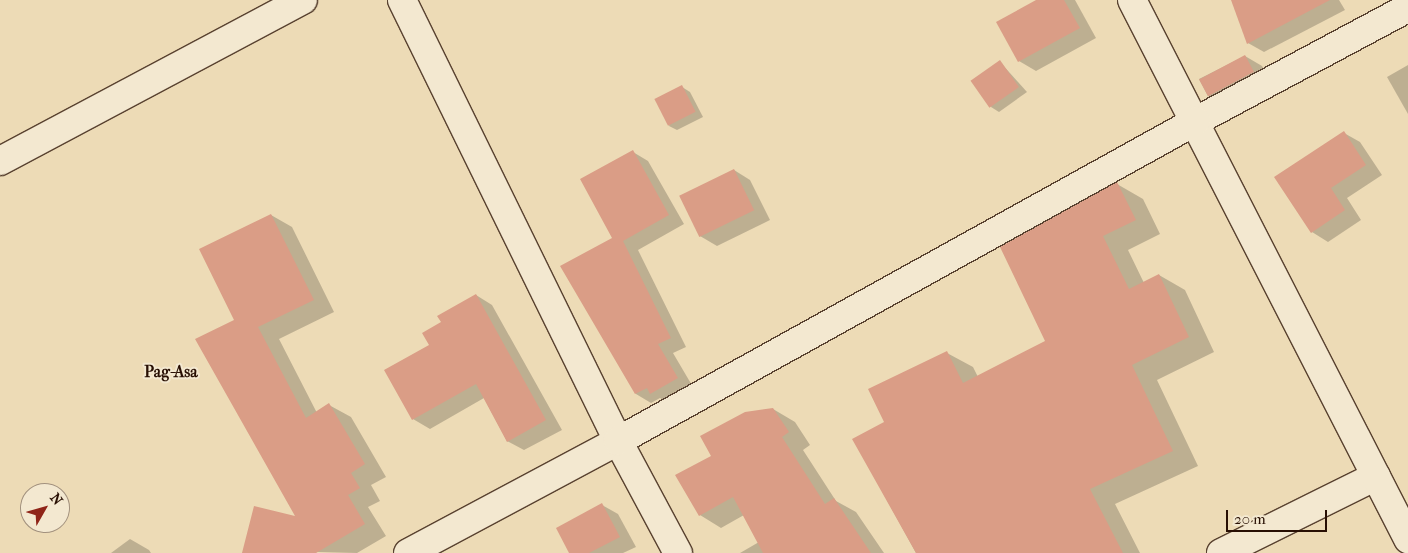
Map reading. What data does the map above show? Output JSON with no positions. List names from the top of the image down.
{
  "districts": ["Pag-Asa"],
  "scale_bar": "20 m",
  "north": "top right"
}
